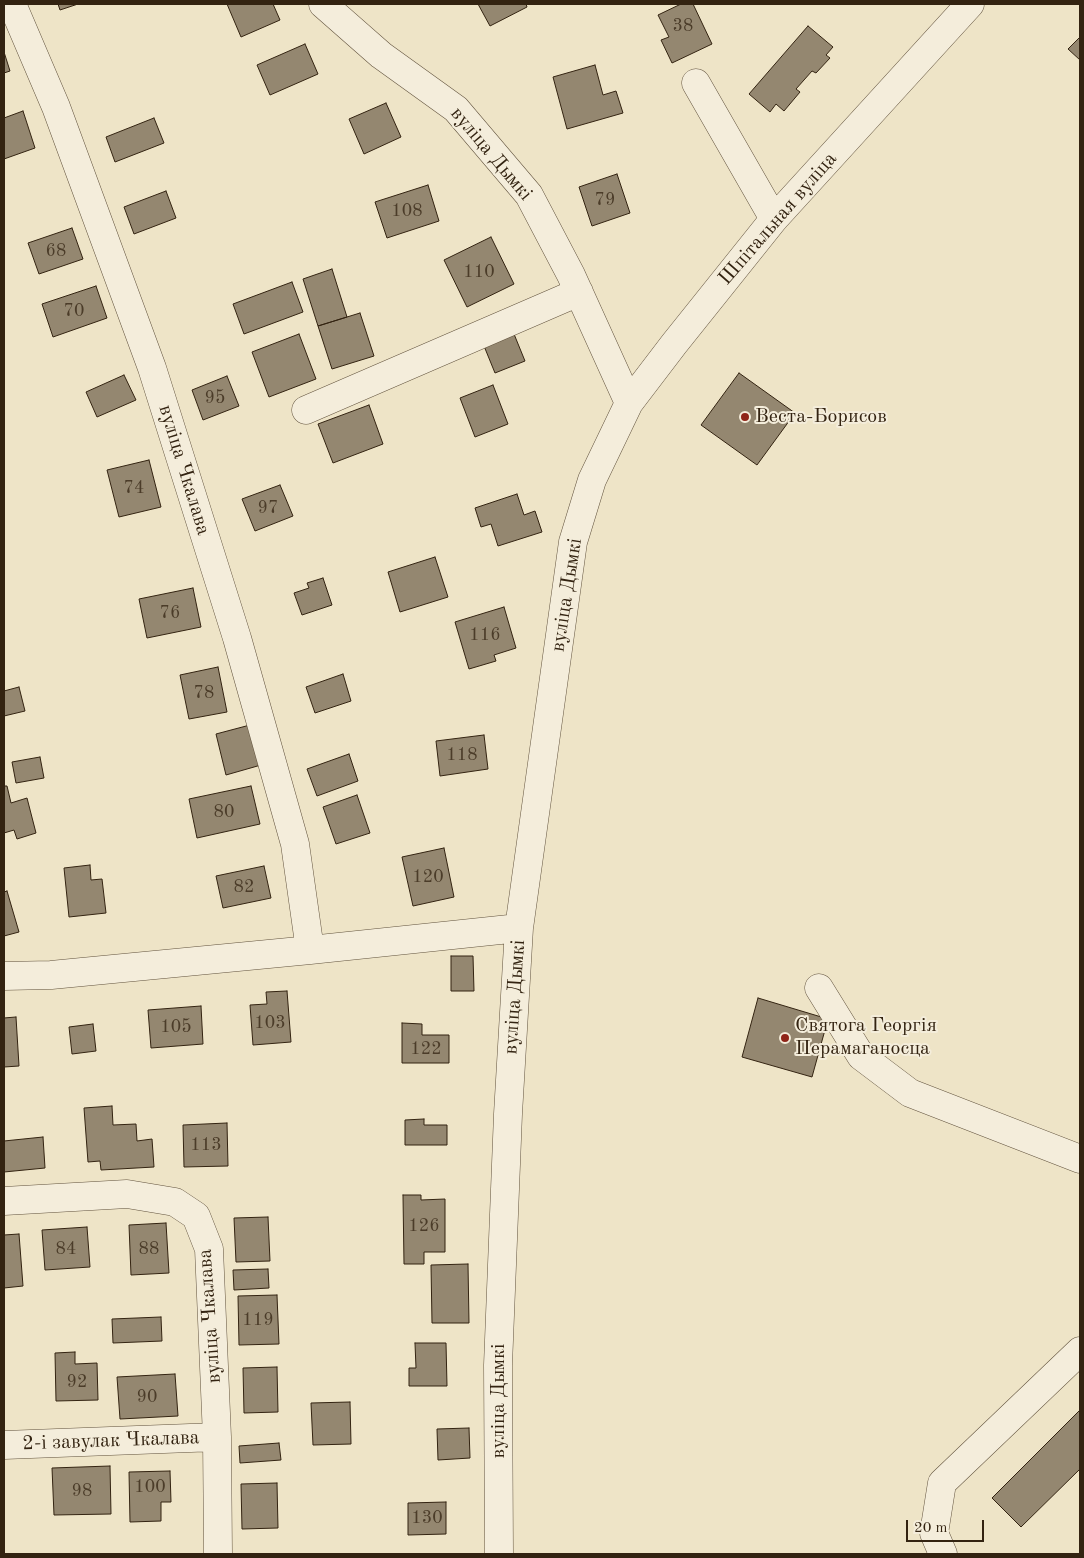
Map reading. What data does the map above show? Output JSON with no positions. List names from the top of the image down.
{
  "streets": {
    "street": [
      "вуліца Дымкі",
      "Шпітальная вуліца",
      "вуліца Чкалава",
      "2-і завулак Чкалава"
    ]
  },
  "crossings": [
    ["вуліца Дымкі", "Шпітальная вуліца"],
    ["вуліца Чкалава", "2-і завулак Чкалава"]
  ],
  "places": ["Веста-Борисов", "Святога Георгія Перамаганосца"],
  "house_numbers": [
    "38",
    "79",
    "108",
    "68",
    "110",
    "70",
    "95",
    "74",
    "97",
    "76",
    "116",
    "78",
    "118",
    "80",
    "120",
    "82",
    "103",
    "105",
    "122",
    "113",
    "126",
    "84",
    "88",
    "119",
    "92",
    "90",
    "100",
    "98",
    "130"
  ],
  "scale_bar": "20 m"
}
